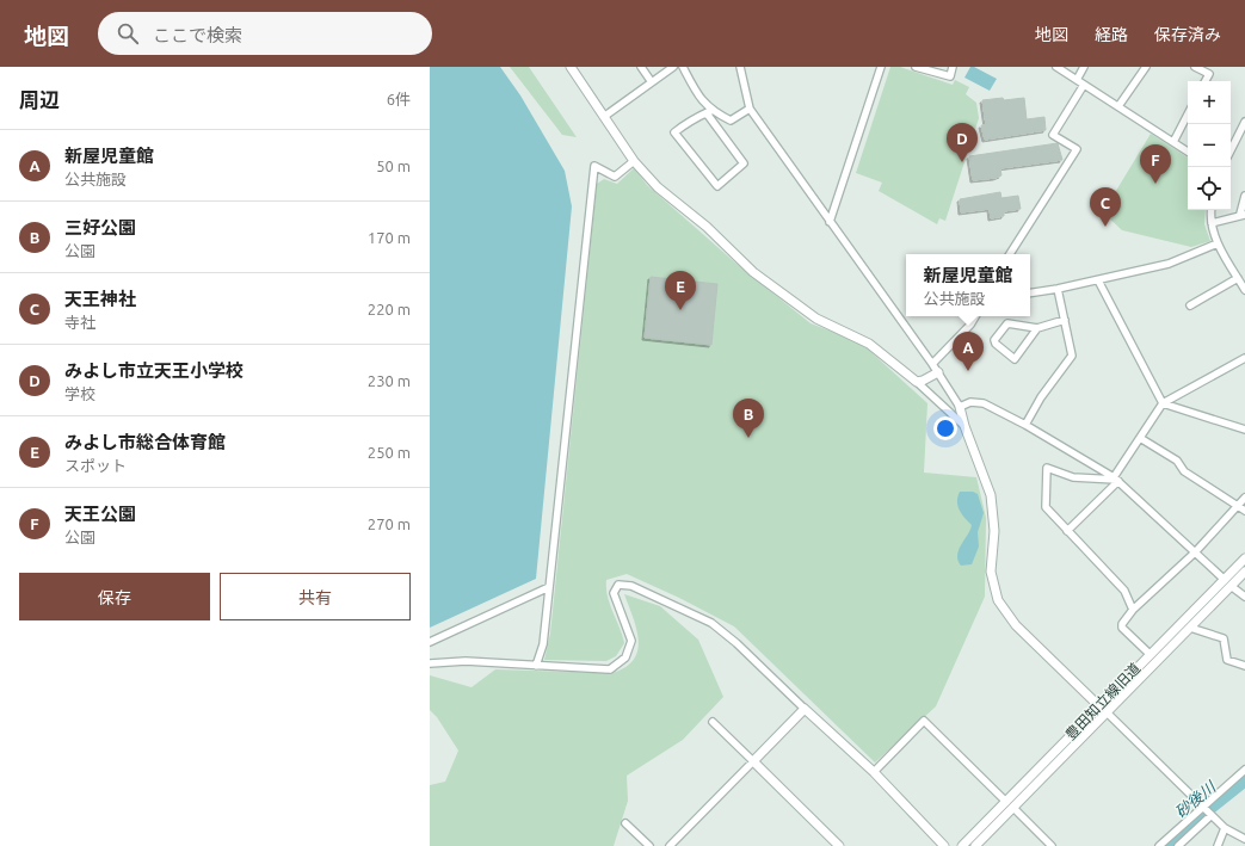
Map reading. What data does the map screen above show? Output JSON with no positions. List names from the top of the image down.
{
  "streets": {
    "street": ["豊田知立線旧道"]
  },
  "water": ["砂後川"],
  "page": {
    "header": "地図",
    "search": "ここで検索",
    "nav": ["地図", "経路", "保存済み"],
    "heading": ["周辺", "6件"],
    "map_buttons": ["+", "−"],
    "pins": [
      "D",
      "F",
      "C",
      "E",
      "A",
      "B"
    ],
    "list": [
      {
        "mark": "A",
        "name": "新屋児童館",
        "note": "公共施設",
        "value": "50 m"
      },
      {
        "mark": "B",
        "name": "三好公園",
        "note": "公園",
        "value": "170 m"
      },
      {
        "mark": "C",
        "name": "天王神社",
        "note": "寺社",
        "value": "220 m"
      },
      {
        "mark": "D",
        "name": "みよし市立天王小学校",
        "note": "学校",
        "value": "230 m"
      },
      {
        "mark": "E",
        "name": "みよし市総合体育館",
        "note": "スポット",
        "value": "250 m"
      },
      {
        "mark": "F",
        "name": "天王公園",
        "note": "公園",
        "value": "270 m"
      }
    ],
    "popup": ["新屋児童館", "公共施設"],
    "buttons": ["保存", "共有"]
  }
}
